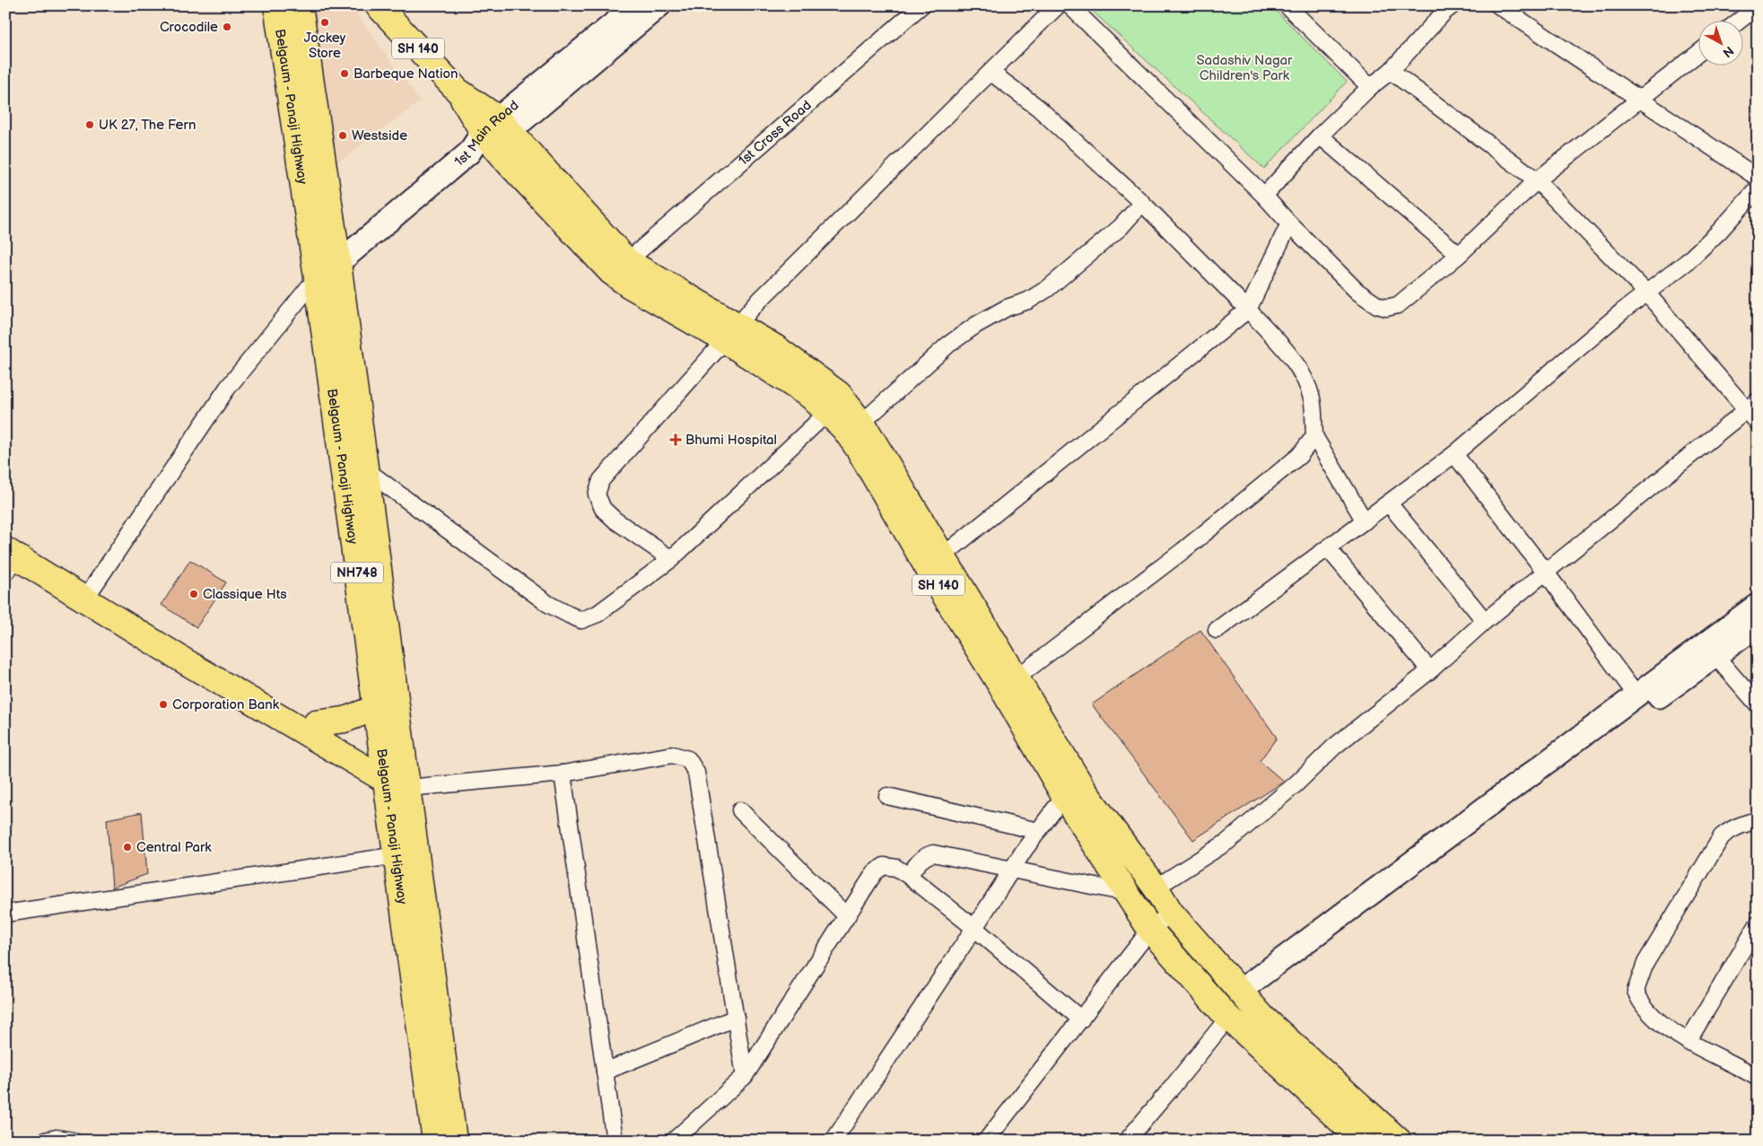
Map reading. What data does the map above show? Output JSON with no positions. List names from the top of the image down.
{
  "streets": {
    "main road": ["SH 140", "Belgaum - Panaji Highway", "NH748"],
    "street": ["1st Main Road", "1st Cross Road"]
  },
  "crossings": [
    ["SH 140", "1st Main Road"],
    ["SH 140", "1st Cross Road"],
    ["Belgaum - Panaji Highway", "1st Main Road"]
  ],
  "parks": ["Sadashiv Nagar Children's Park"],
  "places": {
    "other": [
      "Jockey Store",
      "Crocodile",
      "Barbeque Nation",
      "UK 27, The Fern",
      "Westside",
      "Classique Hts",
      "Corporation Bank",
      "Central Park"
    ],
    "health": ["Bhumi Hospital"]
  },
  "north": "bottom right"
}
